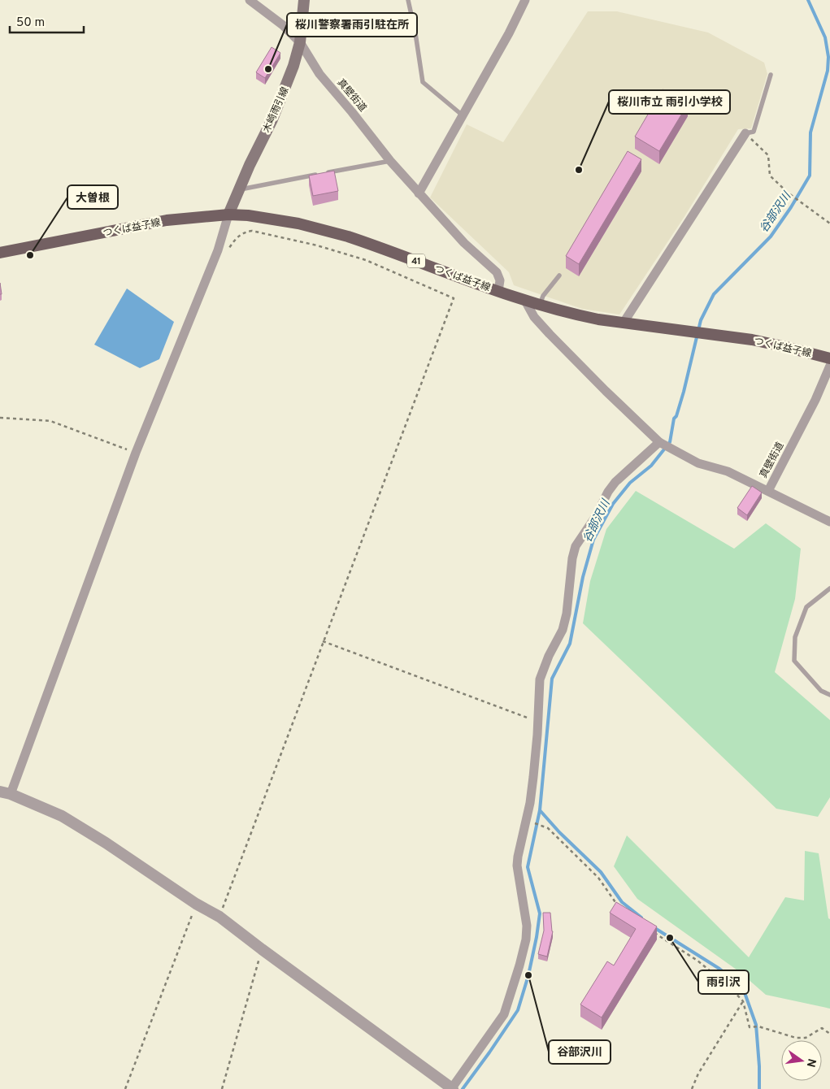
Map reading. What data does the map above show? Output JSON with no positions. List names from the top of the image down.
{
  "streets": {
    "main road": ["木崎雨引線", "つくば益子線", "41"],
    "street": ["真壁街道"]
  },
  "crossings": [
    ["真壁街道", "木崎雨引線"],
    ["木崎雨引線", "つくば益子線"]
  ],
  "water": ["谷部沢川"],
  "places": [
    "桜川警察署雨引駐在所",
    "桜川市立 雨引小学校",
    "大曽根",
    "雨引沢",
    "谷部沢川"
  ],
  "scale_bar": "50 m",
  "north": "right"
}
